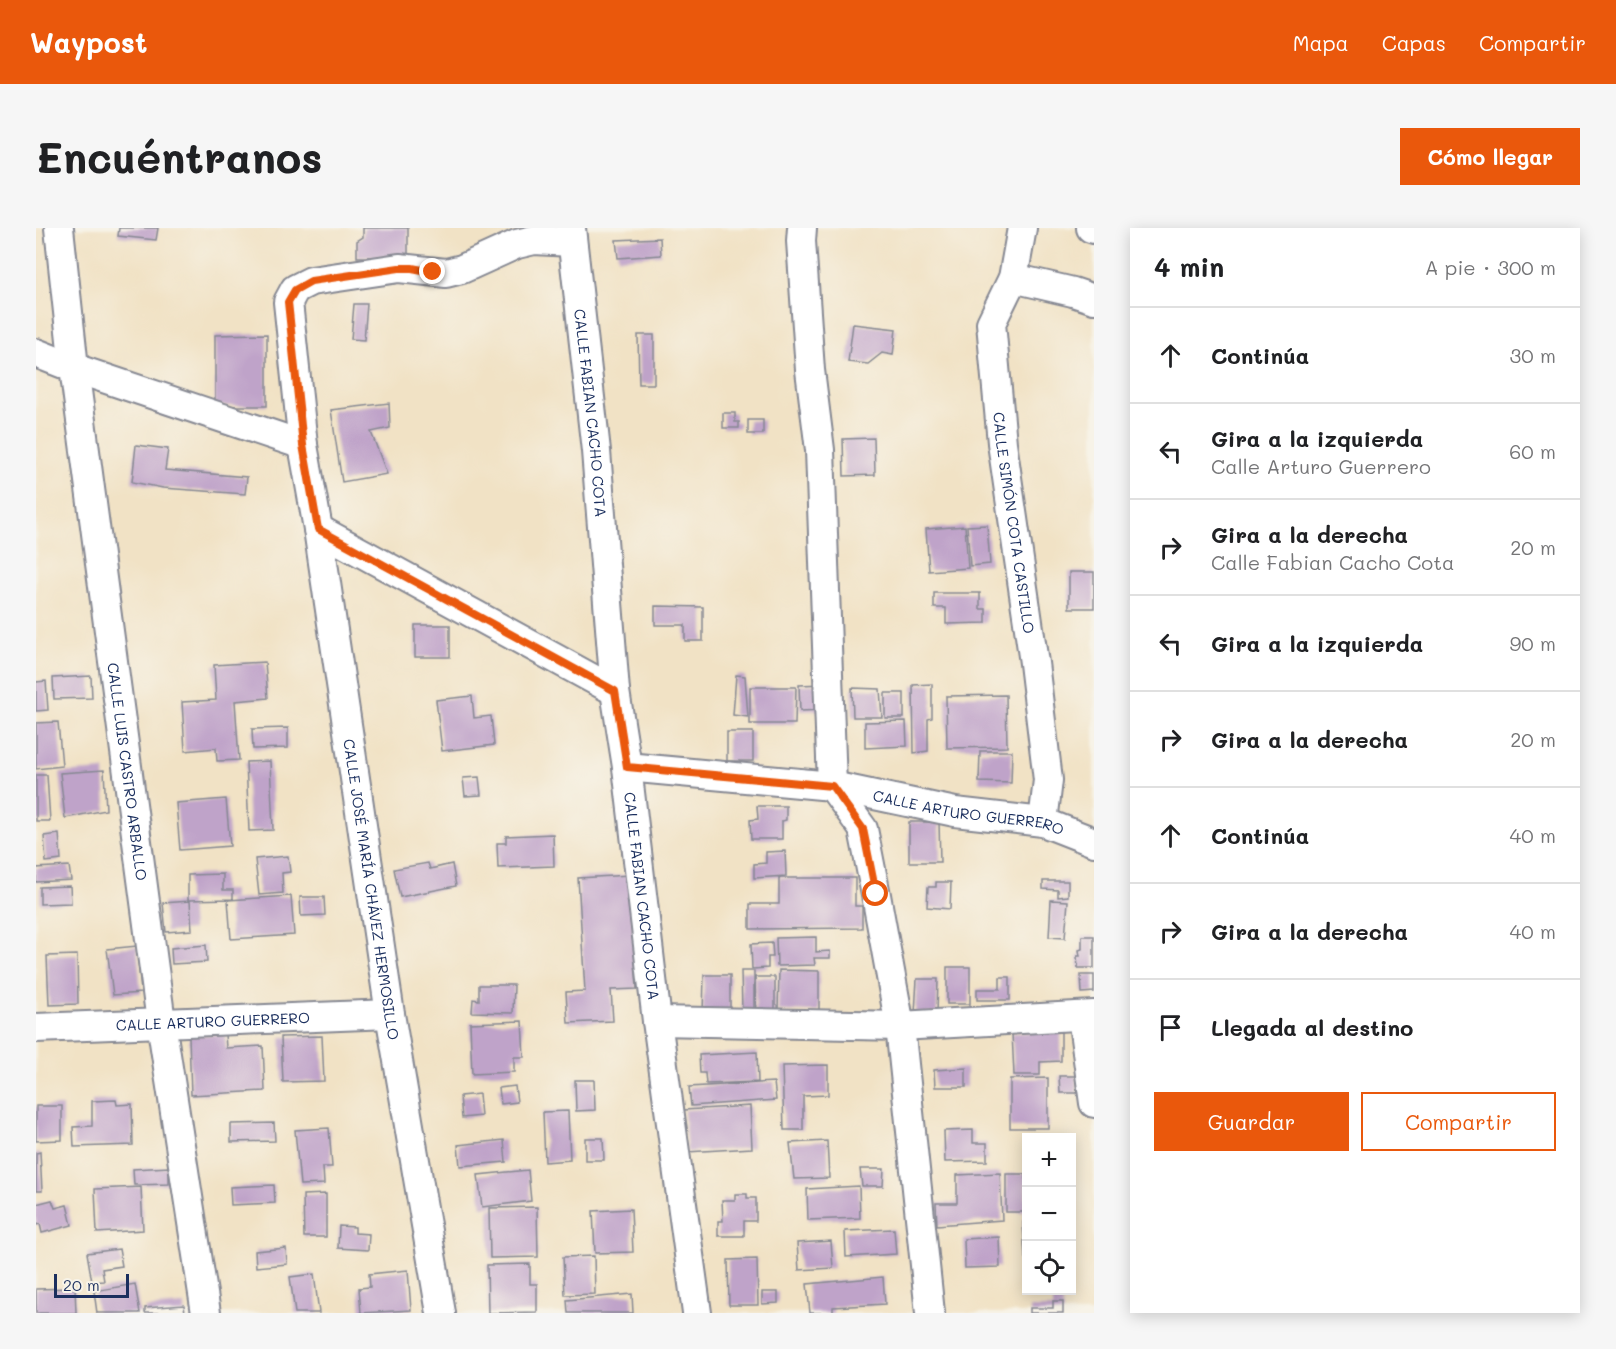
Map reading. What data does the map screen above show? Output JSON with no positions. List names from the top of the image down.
{
  "streets": {
    "street": [
      "CALLE FABIAN CACHO COTA",
      "CALLE SIMÓN COTA CASTILLO",
      "CALLE LUIS CASTRO ARBALLO",
      "CALLE ARTURO GUERRERO",
      "CALLE JOSÉ MARÍA CHÁVEZ HERMOSILLO"
    ]
  },
  "crossings": [
    ["CALLE FABIAN CACHO COTA", "CALLE ARTURO GUERRERO"],
    ["CALLE FABIAN CACHO COTA", "CALLE JOSÉ MARÍA CHÁVEZ HERMOSILLO"],
    ["CALLE SIMÓN COTA CASTILLO", "CALLE ARTURO GUERRERO"],
    ["CALLE LUIS CASTRO ARBALLO", "CALLE ARTURO GUERRERO"],
    ["CALLE ARTURO GUERRERO", "CALLE JOSÉ MARÍA CHÁVEZ HERMOSILLO"]
  ],
  "scale_bar": "20 m",
  "page": {
    "header": "Waypost",
    "nav": ["Mapa", "Capas", "Compartir"],
    "buttons": [
      "Cómo llegar",
      ["Guardar", "Compartir"]
    ],
    "title": "Encuéntranos",
    "heading": ["4 min", "A pie · 300 m"],
    "list": [
      ["Continúa", "30 m"],
      ["Gira a la izquierda", "Calle Arturo Guerrero", "60 m"],
      ["Gira a la derecha", "Calle Fabian Cacho Cota", "20 m"],
      ["Gira a la izquierda", "90 m"],
      ["Gira a la derecha", "20 m"],
      ["Continúa", "40 m"],
      ["Gira a la derecha", "40 m"],
      "Llegada al destino"
    ],
    "map_buttons": ["+", "−"],
    "scale": "20 m"
  }
}
